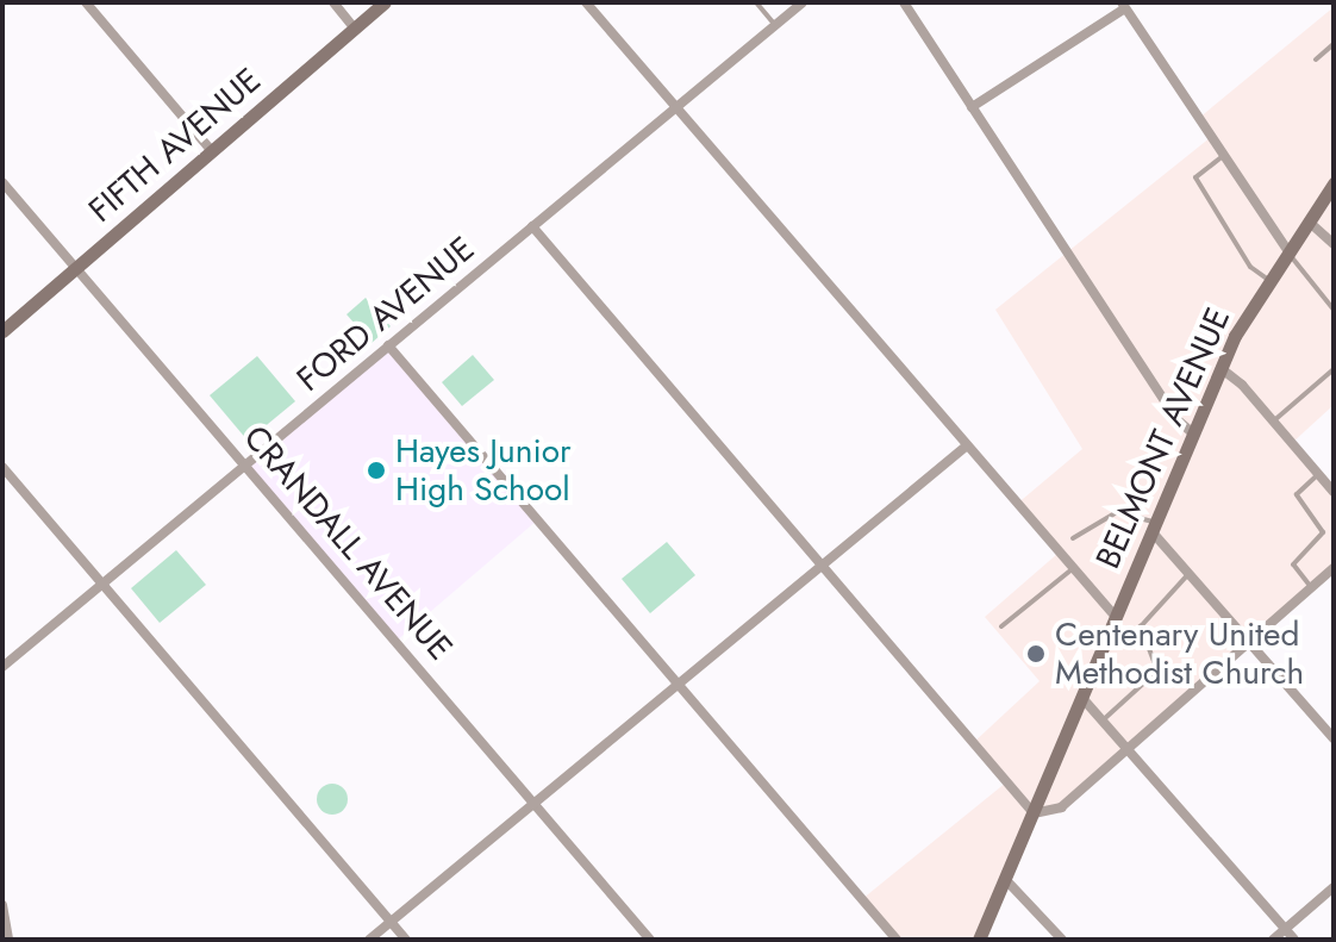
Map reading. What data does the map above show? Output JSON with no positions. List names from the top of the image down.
{
  "streets": {
    "main road": ["FIFTH AVENUE", "BELMONT AVENUE"],
    "street": ["FORD AVENUE", "CRANDALL AVENUE"]
  },
  "crossings": [
    ["FIFTH AVENUE", "CRANDALL AVENUE"],
    ["FORD AVENUE", "CRANDALL AVENUE"]
  ],
  "places": ["Hayes Junior High School", "Centenary United Methodist Church"]
}
